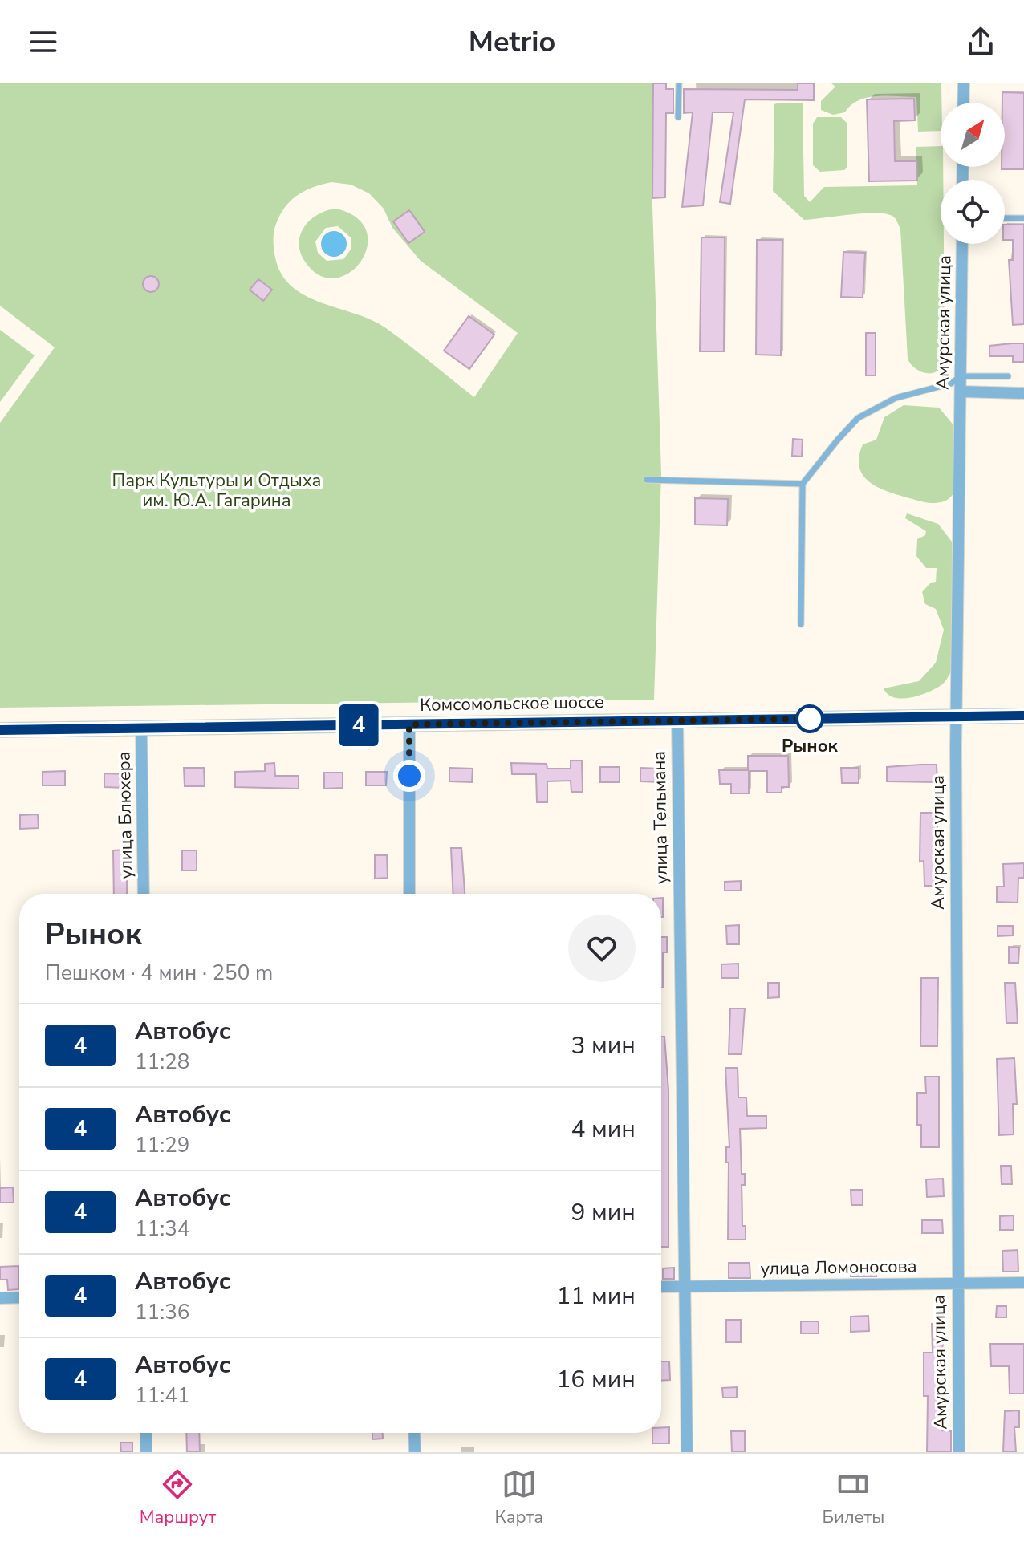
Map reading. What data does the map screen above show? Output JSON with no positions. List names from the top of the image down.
{
  "streets": {
    "main road": ["Комсомольское шоссе"],
    "street": [
      "Амурская улица",
      "улица Блюхера",
      "улица Тельмана",
      "улица Ломоносова"
    ]
  },
  "crossings": [
    ["Амурская улица", "Комсомольское шоссе"],
    ["Амурская улица", "улица Ломоносова"],
    ["Комсомольское шоссе", "улица Блюхера"],
    ["Комсомольское шоссе", "улица Тельмана"],
    ["улица Тельмана", "улица Ломоносова"]
  ],
  "parks": ["Парк Культуры и Отдыха им. Ю.А. Гагарина"],
  "places": ["Рынок"],
  "lines": ["bus line 4"],
  "north": "top right",
  "page": {
    "header": "Metrio",
    "on_map": "4",
    "heading": ["Рынок", "Пешком · 4 мин · 250 m"],
    "list": [
      {
        "mark": "4",
        "name": "Автобус",
        "note": "11:28",
        "value": "3 мин"
      },
      {
        "mark": "4",
        "name": "Автобус",
        "note": "11:29",
        "value": "4 мин"
      },
      {
        "mark": "4",
        "name": "Автобус",
        "note": "11:34",
        "value": "9 мин"
      },
      {
        "mark": "4",
        "name": "Автобус",
        "note": "11:36",
        "value": "11 мин"
      },
      {
        "mark": "4",
        "name": "Автобус",
        "note": "11:41",
        "value": "16 мин"
      }
    ],
    "tabs": ["Маршрут", "Карта", "Билеты"]
  }
}
